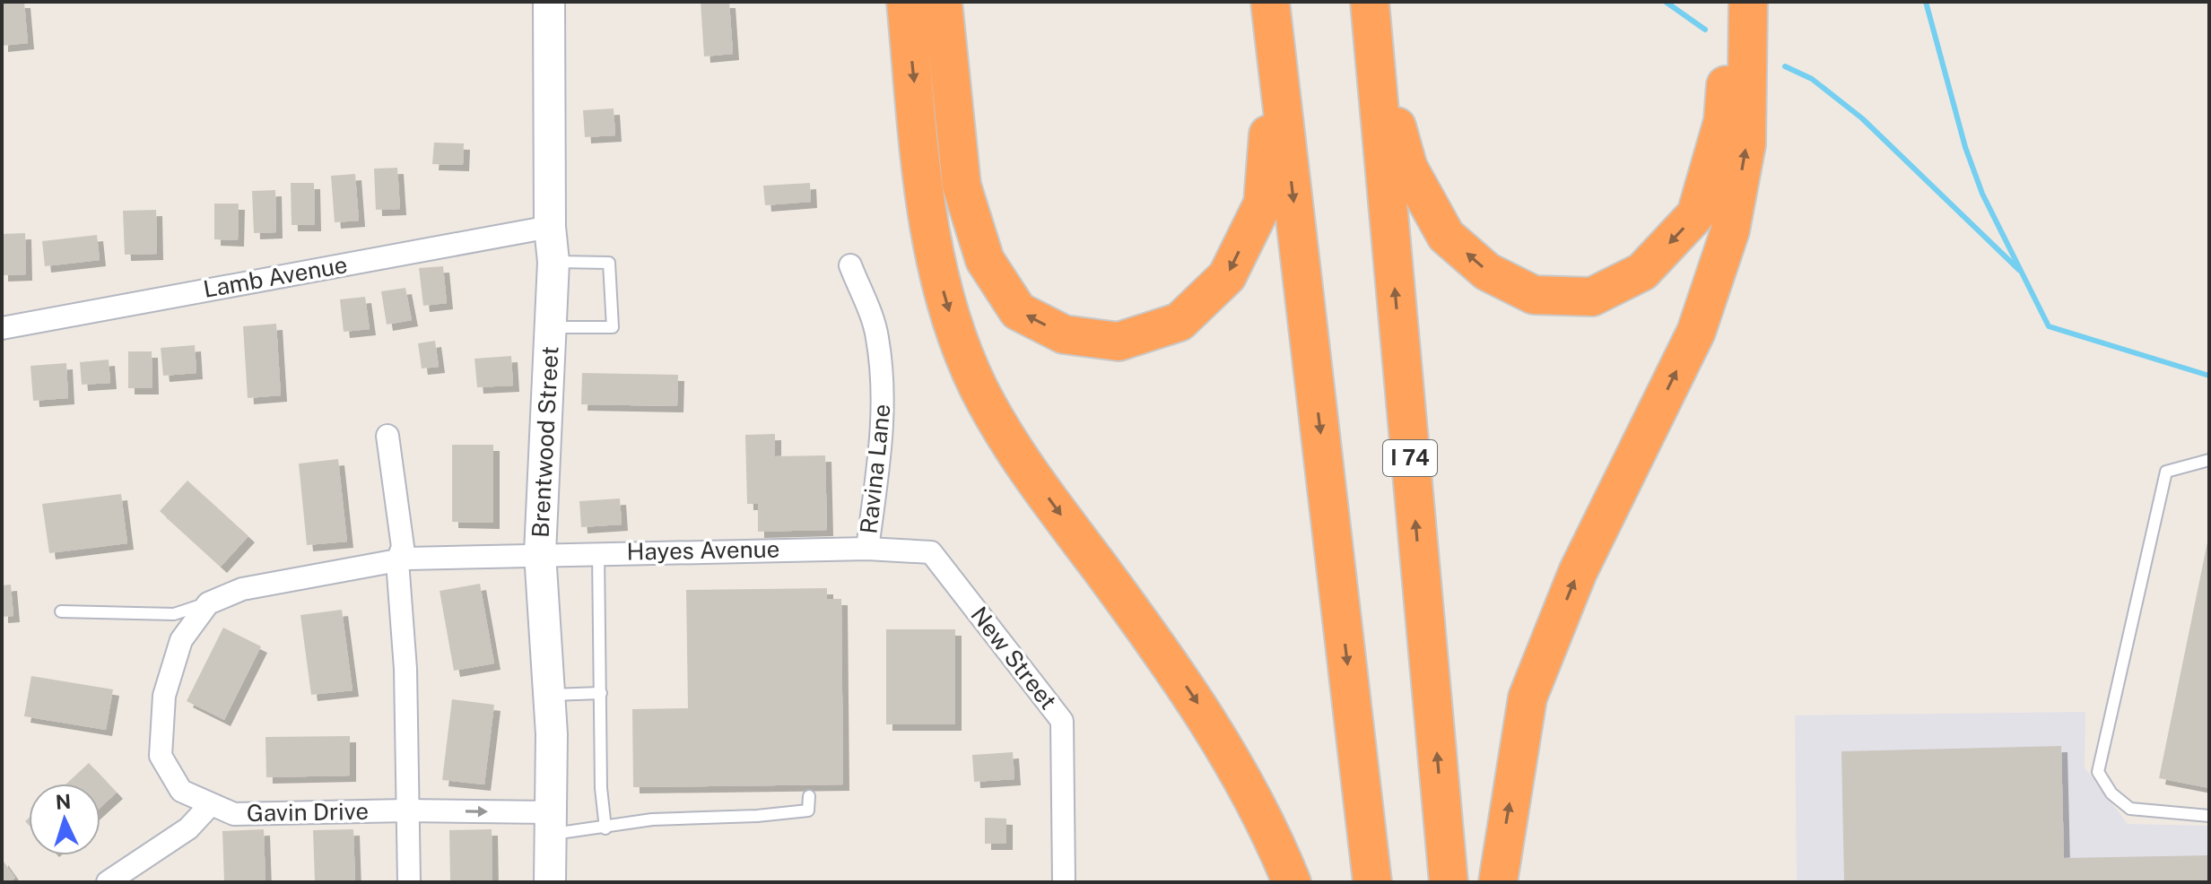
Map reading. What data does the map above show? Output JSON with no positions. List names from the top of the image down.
{
  "streets": {
    "highway": ["I 74"],
    "main road": ["Brentwood Street"],
    "street": [
      "Lamb Avenue",
      "Ravina Lane",
      "Hayes Avenue",
      "New Street",
      "Gavin Drive"
    ]
  },
  "crossings": [
    ["Lamb Avenue", "Brentwood Street"],
    ["Brentwood Street", "Hayes Avenue"],
    ["Brentwood Street", "Gavin Drive"],
    ["Ravina Lane", "Hayes Avenue"],
    ["Ravina Lane", "New Street"],
    ["Hayes Avenue", "New Street"]
  ],
  "north": "top"
}
